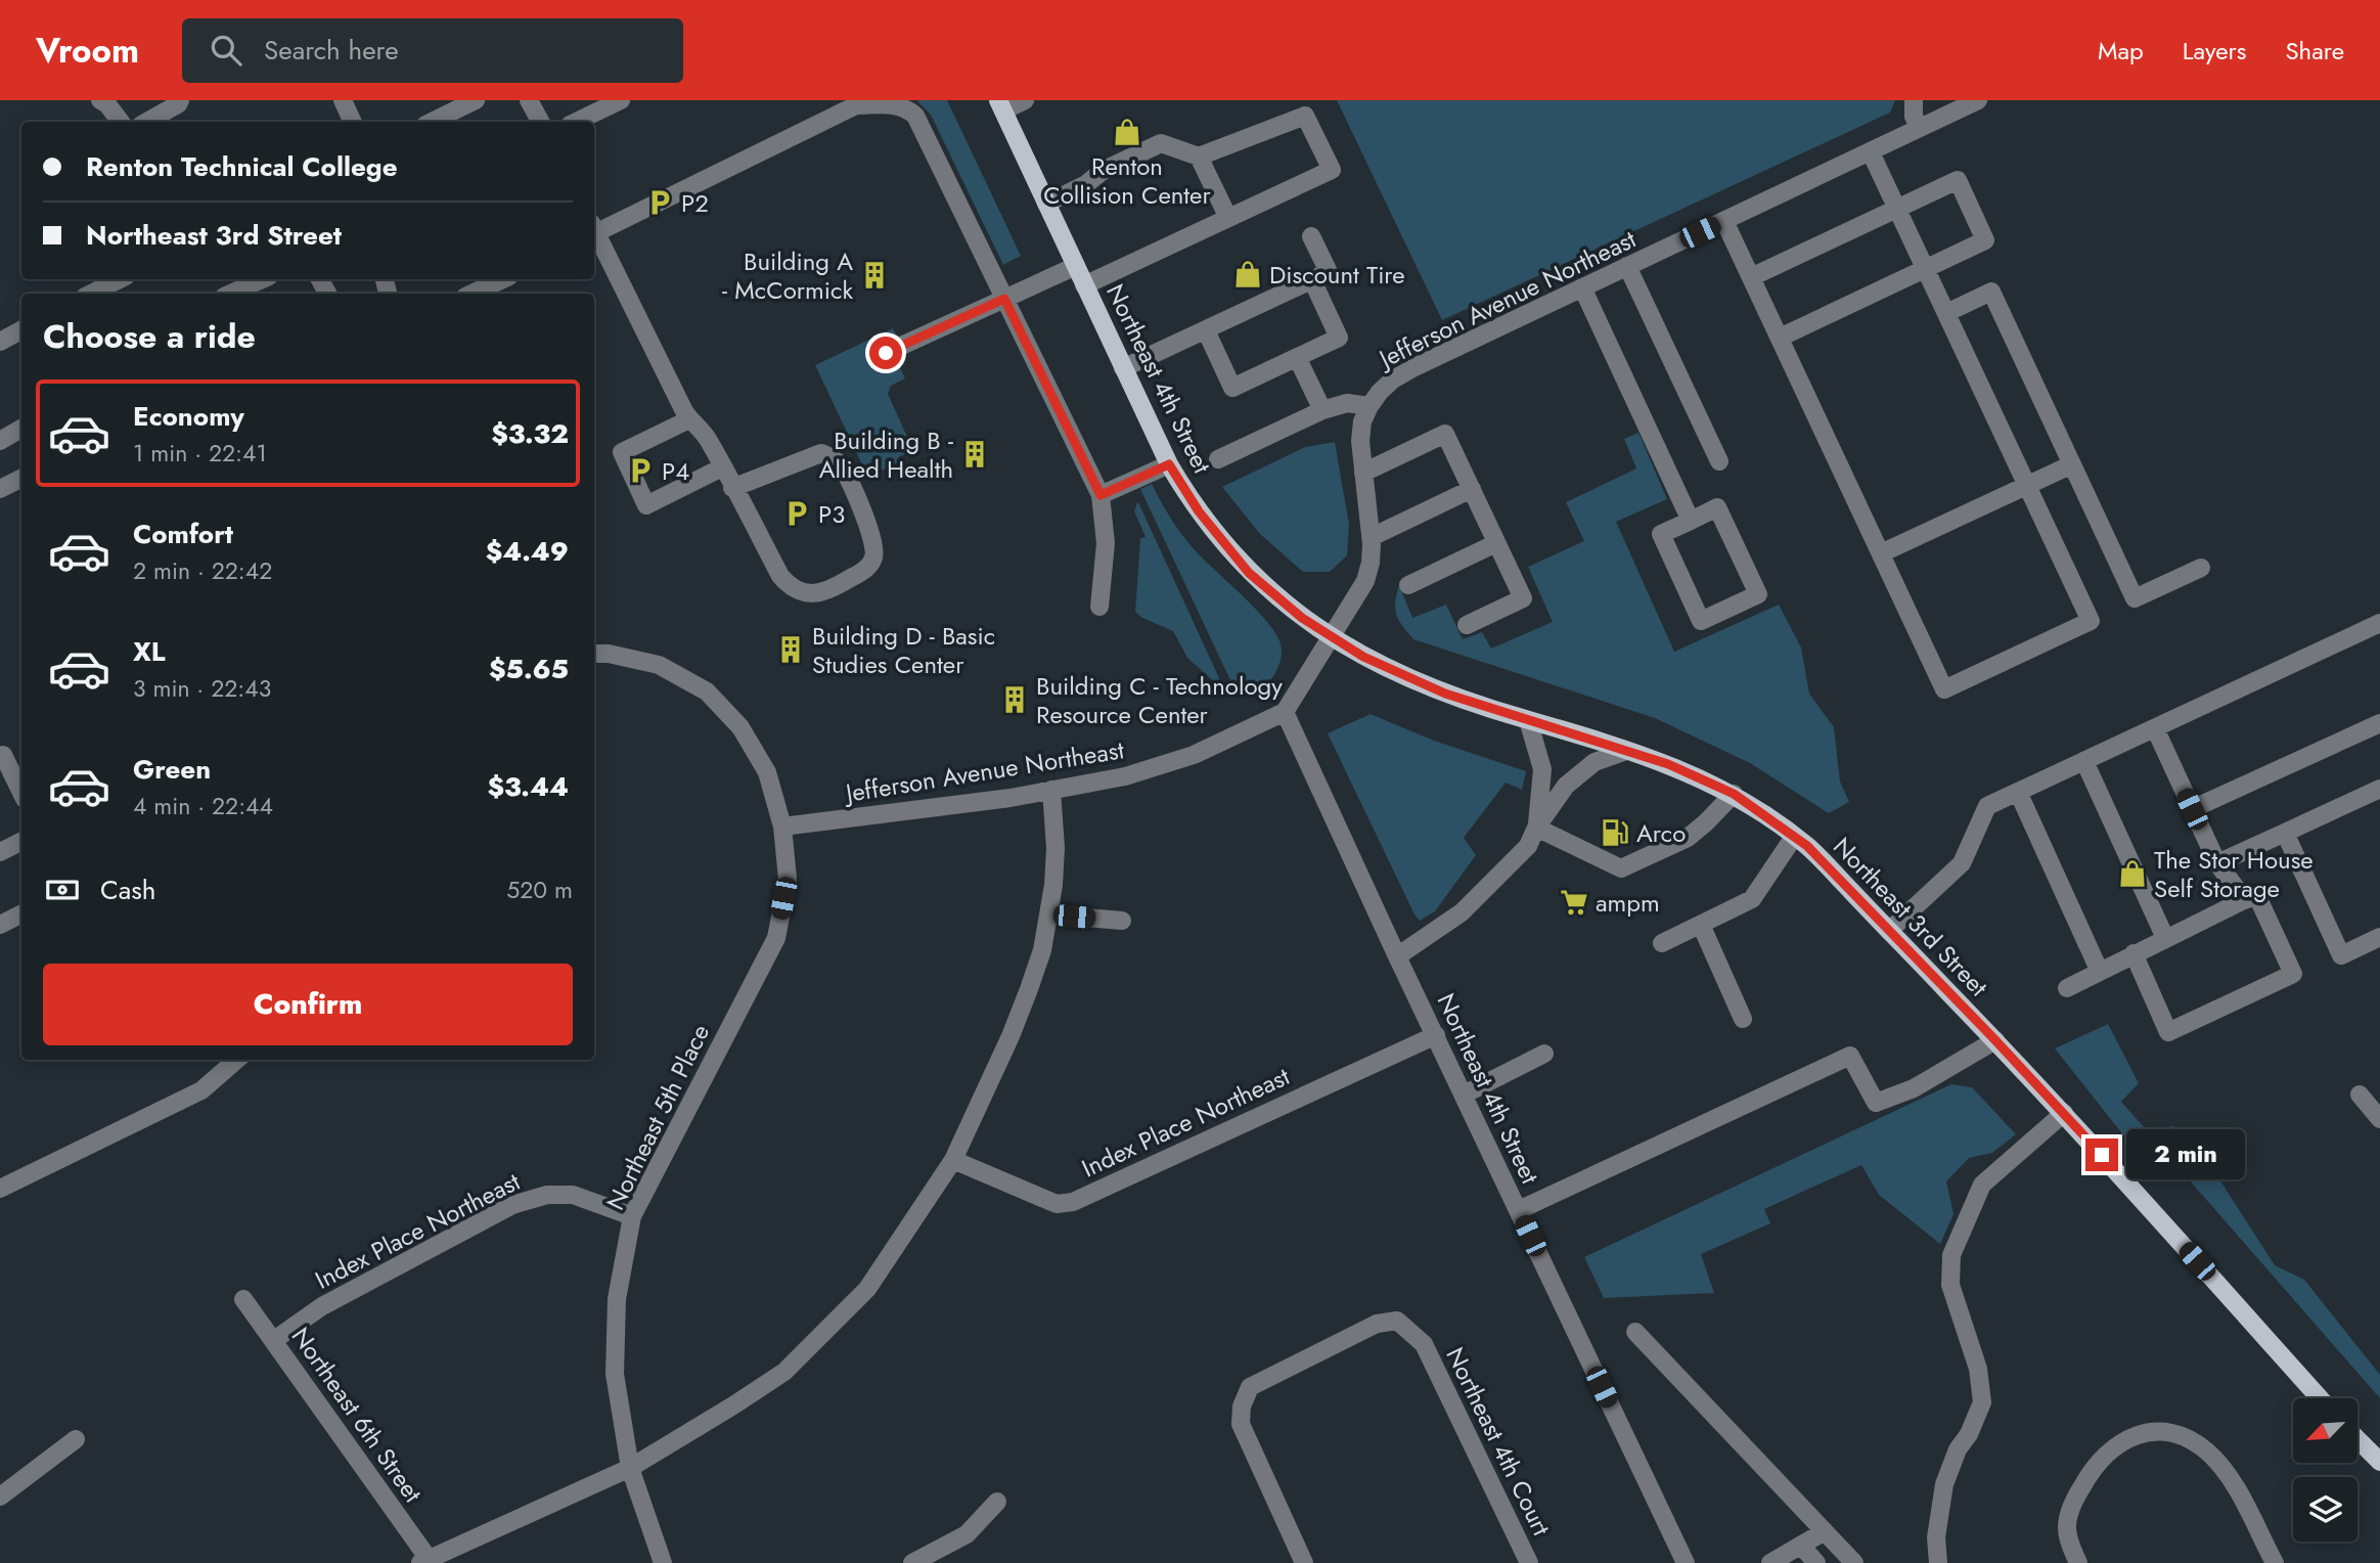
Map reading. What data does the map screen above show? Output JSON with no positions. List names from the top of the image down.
{
  "streets": {
    "main road": ["Northeast 4th Street", "Northeast 3rd Street"],
    "street": [
      "Jefferson Avenue Northeast",
      "Northeast 5th Place",
      "Index Place Northeast",
      "Northeast 6th Street",
      "Northeast 4th Court"
    ]
  },
  "crossings": [
    ["Jefferson Avenue Northeast", "Northeast 4th Street"],
    ["Jefferson Avenue Northeast", "Northeast 3rd Street"],
    ["Jefferson Avenue Northeast", "Northeast 5th Place"],
    ["Northeast 4th Street", "Northeast 3rd Street"],
    ["Northeast 4th Street", "Index Place Northeast"],
    ["Northeast 5th Place", "Index Place Northeast"],
    ["Index Place Northeast", "Northeast 6th Street"]
  ],
  "places": {
    "shop": ["Renton Collision Center", "Discount Tire", "The Stor House Self Storage"],
    "parking": ["P2", "P4", "P3"],
    "building": [
      "Building A - McCormick",
      "Building B - Allied Health",
      "Building D - Basic Studies Center",
      "Building C - Technology Resource Center"
    ],
    "fuel station": ["Arco"],
    "supermarket": ["ampm"]
  },
  "north": "bottom left",
  "page": {
    "header": "Vroom",
    "search": "Search here",
    "nav": ["Map", "Layers", "Share"],
    "banner": ["Renton Technical College", "Northeast 3rd Street"],
    "heading": "Choose a ride",
    "list": [
      {
        "name": "Economy",
        "note": "1 min · 22:41",
        "value": "$3.32"
      },
      {
        "name": "Comfort",
        "note": "2 min · 22:42",
        "value": "$4.49"
      },
      {
        "name": "XL",
        "note": "3 min · 22:43",
        "value": "$5.65"
      },
      {
        "name": "Green",
        "note": "4 min · 22:44",
        "value": "$3.44"
      }
    ],
    "pay": ["Cash", "520 m"],
    "buttons": "Confirm",
    "bubble": "2 min"
  }
}
